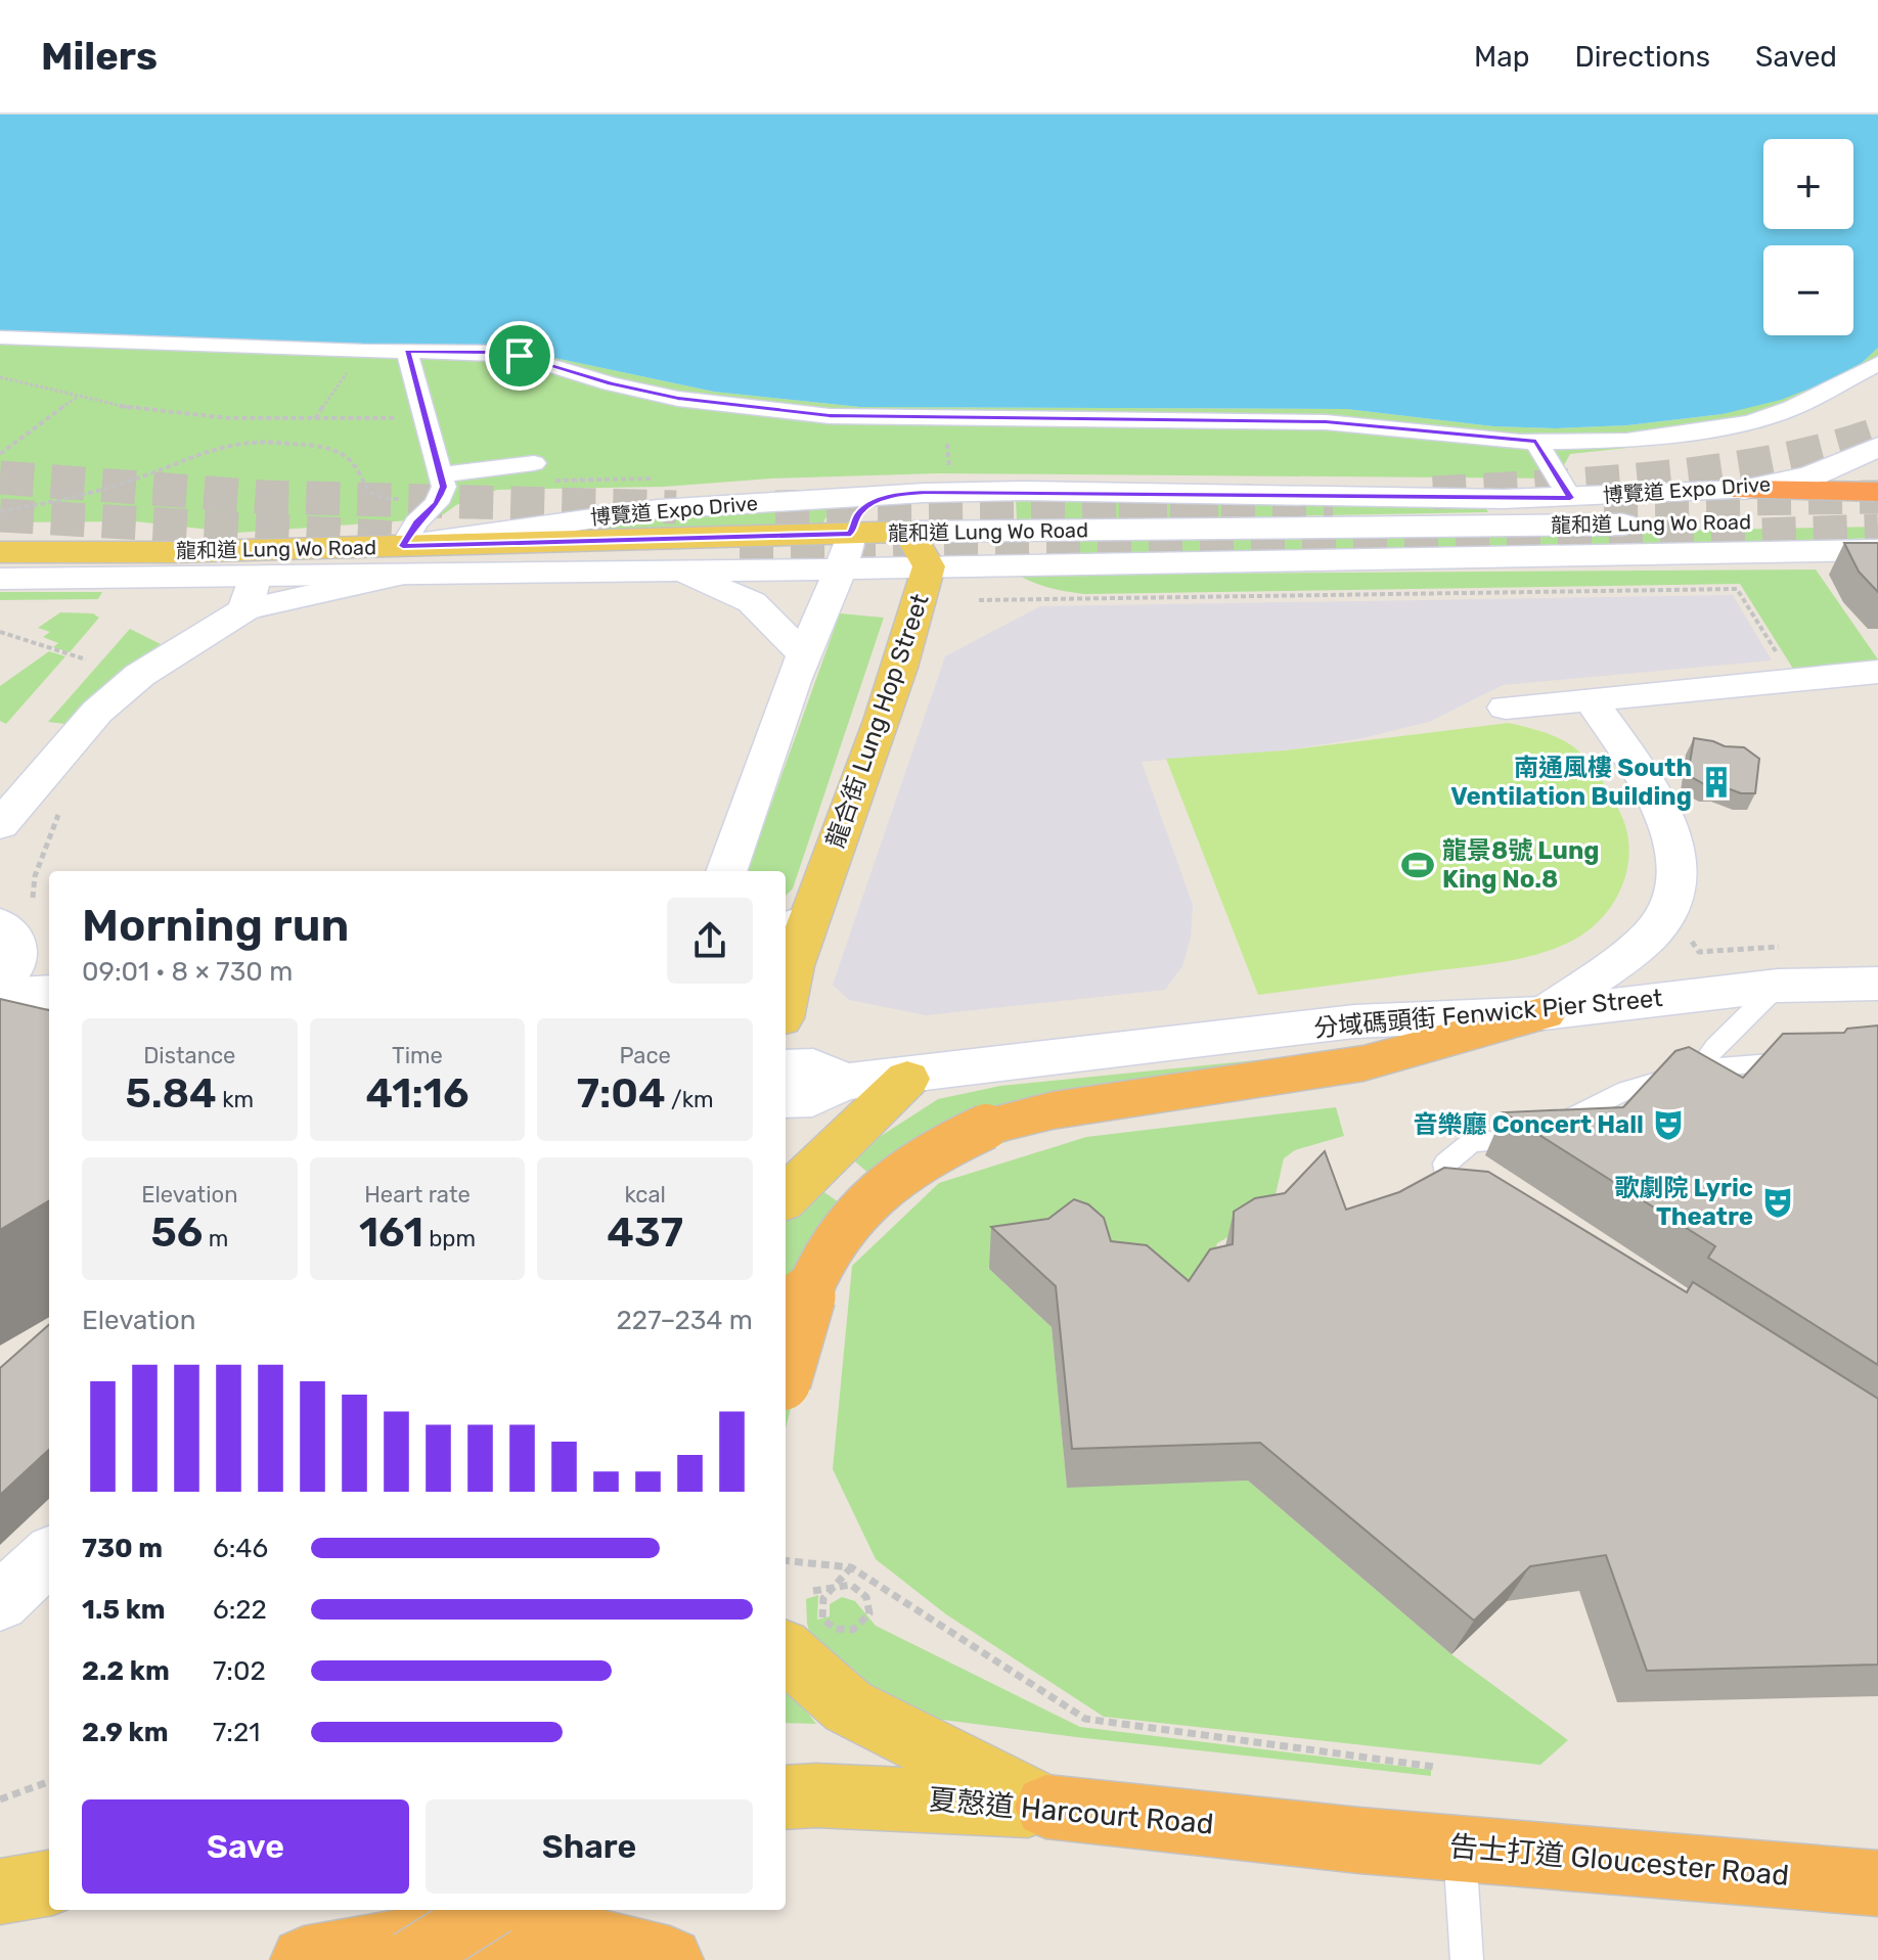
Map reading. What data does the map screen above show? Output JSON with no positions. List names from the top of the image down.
{
  "streets": {
    "highway": ["夏慤道 Harcourt Road", "告士打道 Gloucester Road"],
    "main road": ["龍和道 Lung Wo Road", "龍合街 Lung Hop Street"],
    "street": ["博覽道 Expo Drive", "分域碼頭街 Fenwick Pier Street"]
  },
  "crossings": [
    ["博覽道 Expo Drive", "龍和道 Lung Wo Road"],
    ["龍和道 Lung Wo Road", "龍合街 Lung Hop Street"],
    ["夏慤道 Harcourt Road", "告士打道 Gloucester Road"]
  ],
  "places": {
    "building": ["南通風樓 South Ventilation Building"],
    "sports": ["龍景8號 Lung King No.8"],
    "theatre": ["音樂廳 Concert Hall", "歌劇院 Lyric Theatre"]
  },
  "page": {
    "header": "Milers",
    "nav": ["Map", "Directions", "Saved"],
    "map_buttons": ["+", "−"],
    "heading": ["Morning run", "09:01 · 8 × 730 m"],
    "stats": [
      ["Distance", "5.84 km"],
      ["Time", "41:16"],
      ["Pace", "7:04 /km"],
      ["Elevation", "56 m"],
      ["Heart rate", "161 bpm"],
      ["kcal", "437"]
    ],
    "chart": ["Elevation", "227–234 m"],
    "list": [
      {
        "name": "730 m",
        "note": "6:46"
      },
      {
        "name": "1.5 km",
        "note": "6:22"
      },
      {
        "name": "2.2 km",
        "note": "7:02"
      },
      {
        "name": "2.9 km",
        "note": "7:21"
      }
    ],
    "buttons": ["Save", "Share"]
  }
}
